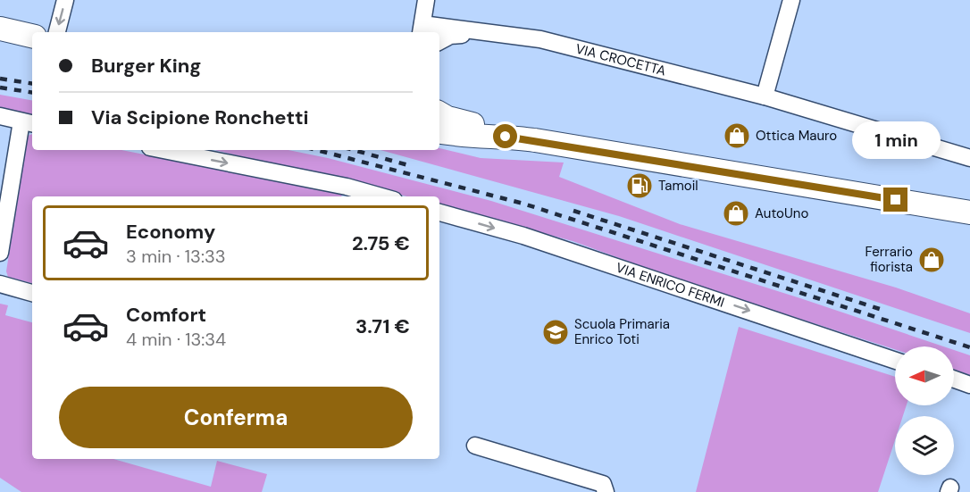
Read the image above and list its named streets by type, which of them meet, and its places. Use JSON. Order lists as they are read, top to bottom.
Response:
{
  "streets": {
    "street": ["VIA CROCETTA", "VIA ENRICO FERMI"]
  },
  "one_way": ["VIA ENRICO FERMI"],
  "places": {
    "shop": ["Ottica Mauro", "AutoUno", "Ferrario fiorista"],
    "fuel station": ["Tamoil"],
    "school or university": ["Scuola Primaria Enrico Toti"]
  },
  "north": "left",
  "page": {
    "banner": ["Burger King", "Via Scipione Ronchetti"],
    "bubble": "1 min",
    "list": [
      {
        "name": "Economy",
        "note": "3 min · 13:33",
        "value": "2.75 €"
      },
      {
        "name": "Comfort",
        "note": "4 min · 13:34",
        "value": "3.71 €"
      }
    ],
    "buttons": "Conferma"
  }
}
